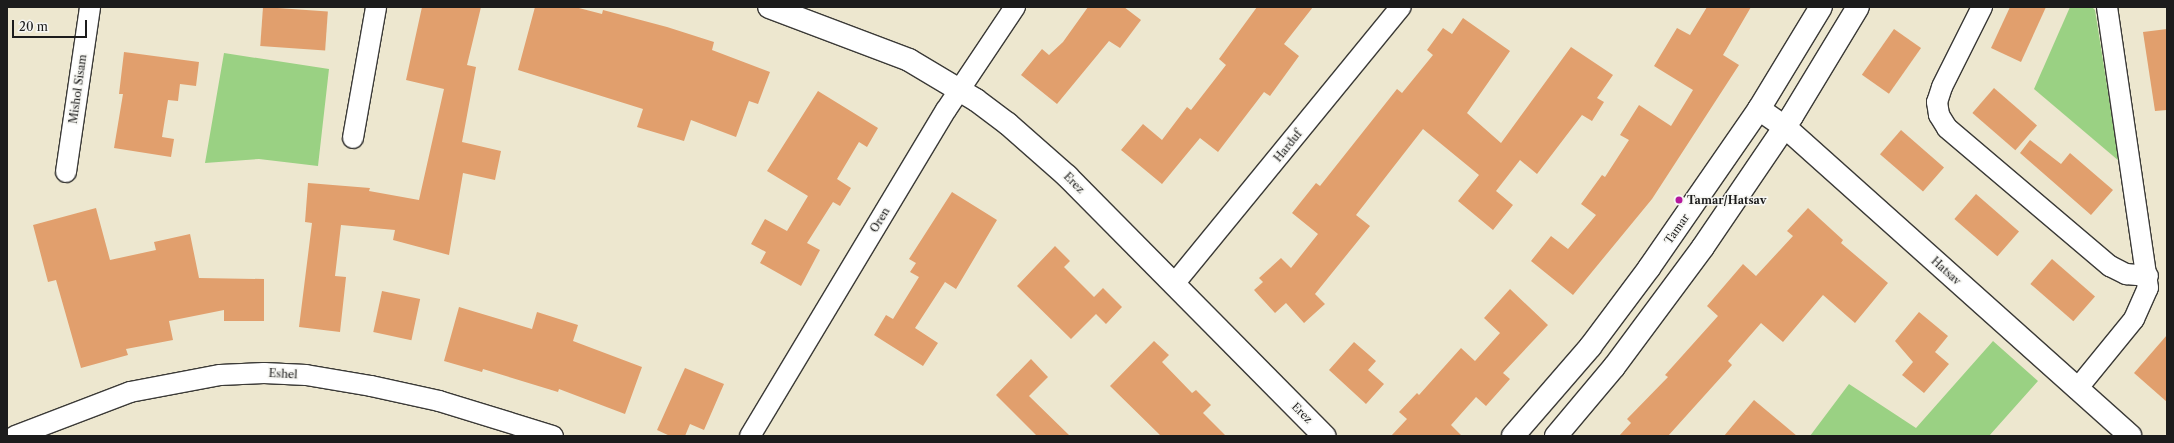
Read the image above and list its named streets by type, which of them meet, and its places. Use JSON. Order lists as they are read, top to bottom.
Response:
{
  "streets": {
    "street": [
      "Mishol Sisam",
      "Harduf",
      "Erez",
      "Oren",
      "Tamar",
      "Hatsav",
      "Eshel"
    ]
  },
  "crossings": [
    ["Harduf", "Erez"],
    ["Erez", "Oren"],
    ["Tamar", "Hatsav"]
  ],
  "places": ["Tamar/Hatsav"],
  "scale_bar": "20 m"
}
